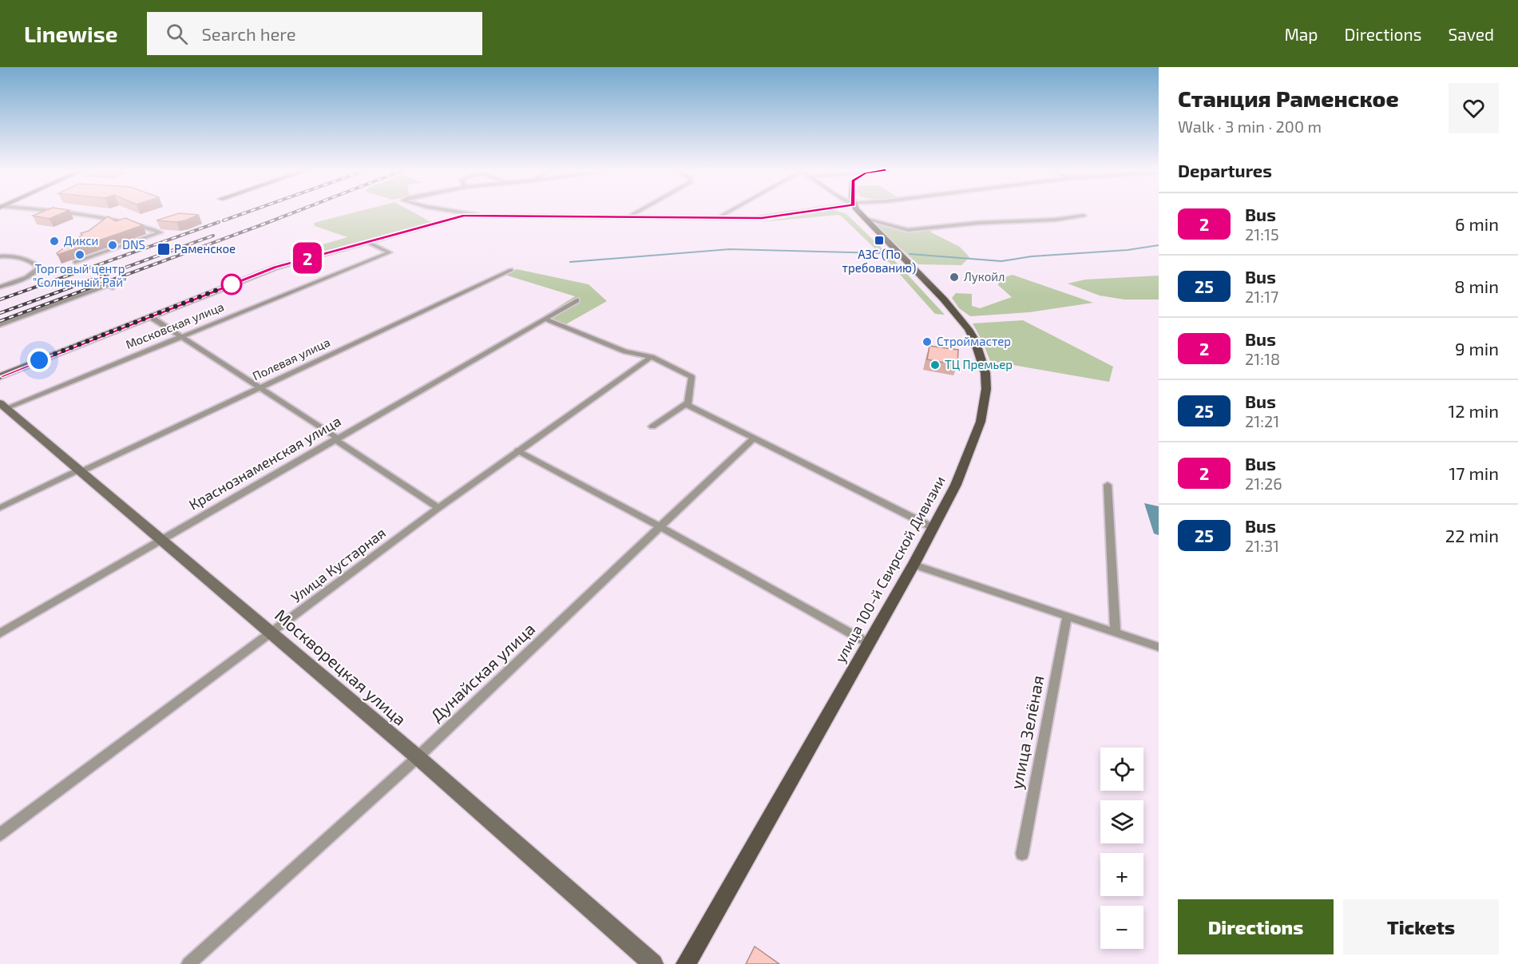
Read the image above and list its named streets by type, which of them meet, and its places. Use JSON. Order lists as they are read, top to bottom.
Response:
{
  "streets": {
    "main road": ["улица 100-й Свирской Дивизии"],
    "street": [
      "Московская улица",
      "Полевая улица",
      "Краснознаменская улица",
      "Улица Кустарная",
      "Москворецкая улица",
      "Дунайская улица",
      "улица Зелёная"
    ]
  },
  "crossings": [
    ["Московская улица", "Москворецкая улица"],
    ["Полевая улица", "Москворецкая улица"],
    ["Краснознаменская улица", "Москворецкая улица"],
    ["Улица Кустарная", "Москворецкая улица"],
    ["Москворецкая улица", "Дунайская улица"]
  ],
  "places": {
    "transit": ["АЗС (По требованию)", "Раменское"],
    "other": [
      "Дикси",
      "DNS",
      "Торговый центр \"Солнечный Рай\"",
      "Лукойл",
      "Строймастер",
      "ТЦ Премьер"
    ]
  },
  "lines": ["bus line 2"],
  "page": {
    "header": "Linewise",
    "search": "Search here",
    "nav": ["Map", "Directions", "Saved"],
    "on_map": "2",
    "heading": [
      ["Станция Раменское", "Walk · 3 min · 200 m"],
      "Departures"
    ],
    "list": [
      {
        "mark": "2",
        "name": "Bus",
        "note": "21:15",
        "value": "6 min"
      },
      {
        "mark": "25",
        "name": "Bus",
        "note": "21:17",
        "value": "8 min"
      },
      {
        "mark": "2",
        "name": "Bus",
        "note": "21:18",
        "value": "9 min"
      },
      {
        "mark": "25",
        "name": "Bus",
        "note": "21:21",
        "value": "12 min"
      },
      {
        "mark": "2",
        "name": "Bus",
        "note": "21:26",
        "value": "17 min"
      },
      {
        "mark": "25",
        "name": "Bus",
        "note": "21:31",
        "value": "22 min"
      }
    ],
    "map_buttons": ["+", "−"],
    "buttons": ["Directions", "Tickets"]
  }
}
